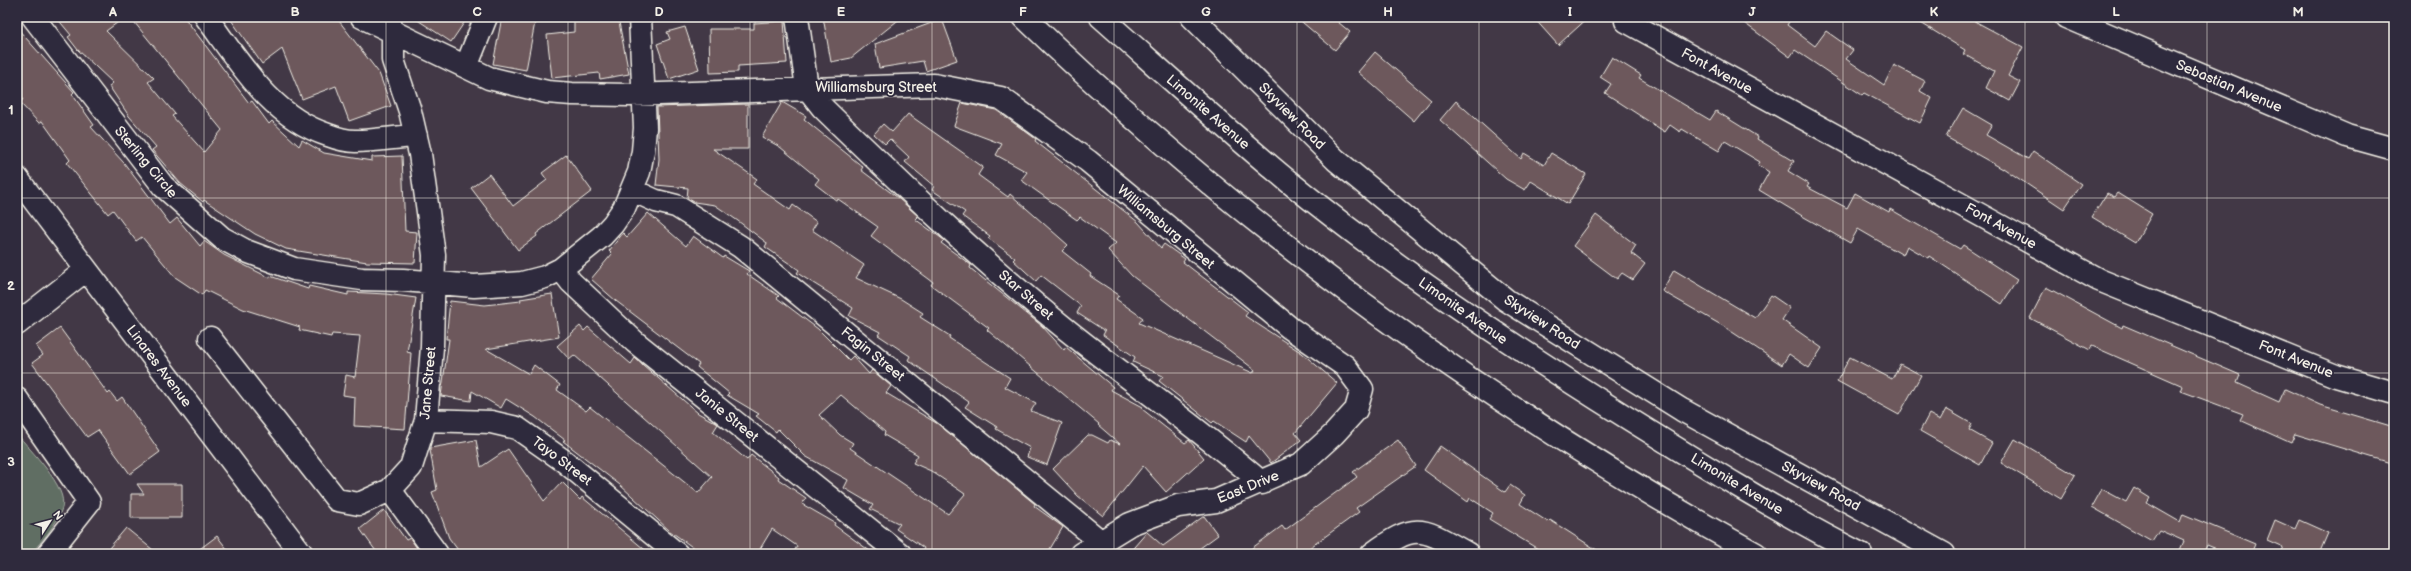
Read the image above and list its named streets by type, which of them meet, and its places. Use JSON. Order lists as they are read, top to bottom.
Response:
{
  "streets": {
    "street": [
      "Font Avenue",
      "Sebastian Avenue",
      "Williamsburg Street",
      "Limonite Avenue",
      "Skyview Road",
      "Sterling Circle",
      "Star Street",
      "Fagin Street",
      "Linares Avenue",
      "Jane Street",
      "Janie Street",
      "Tayo Street",
      "East Drive"
    ]
  },
  "crossings": [
    ["Williamsburg Street", "Sterling Circle"],
    ["Williamsburg Street", "Star Street"],
    ["Williamsburg Street", "Jane Street"],
    ["Williamsburg Street", "East Drive"],
    ["Sterling Circle", "Fagin Street"],
    ["Sterling Circle", "Jane Street"],
    ["Sterling Circle", "Janie Street"],
    ["Star Street", "East Drive"],
    ["Fagin Street", "East Drive"],
    ["Jane Street", "Tayo Street"]
  ],
  "north": "top right",
  "grid": {
    "columns": [
      "A",
      "B",
      "C",
      "D",
      "E",
      "F",
      "G",
      "H",
      "I",
      "J",
      "K",
      "L",
      "M"
    ],
    "rows": ["1", "2", "3"]
  }
}
